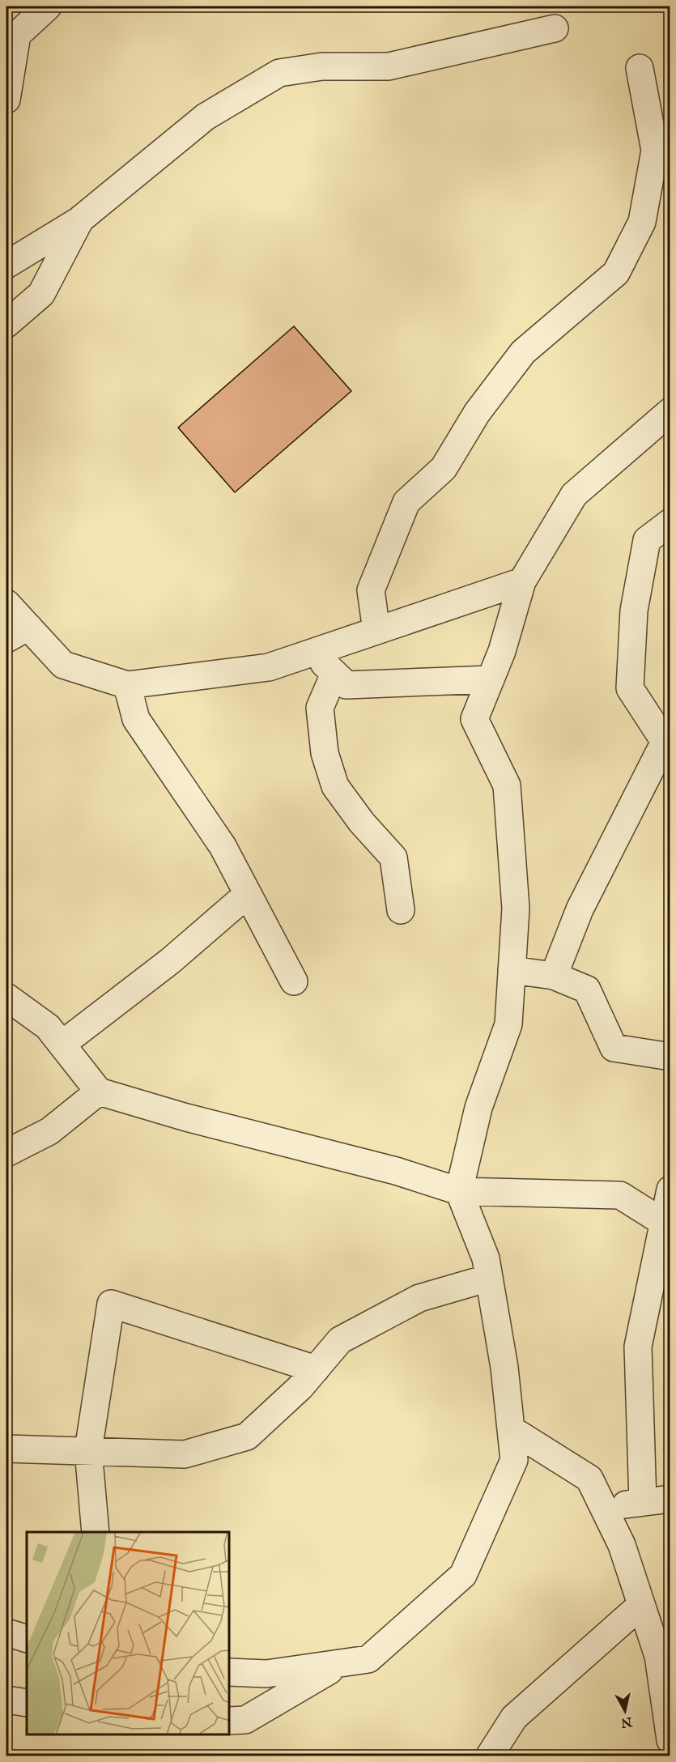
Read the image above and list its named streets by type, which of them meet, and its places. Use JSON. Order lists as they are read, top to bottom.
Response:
{
  "north": "bottom"
}
